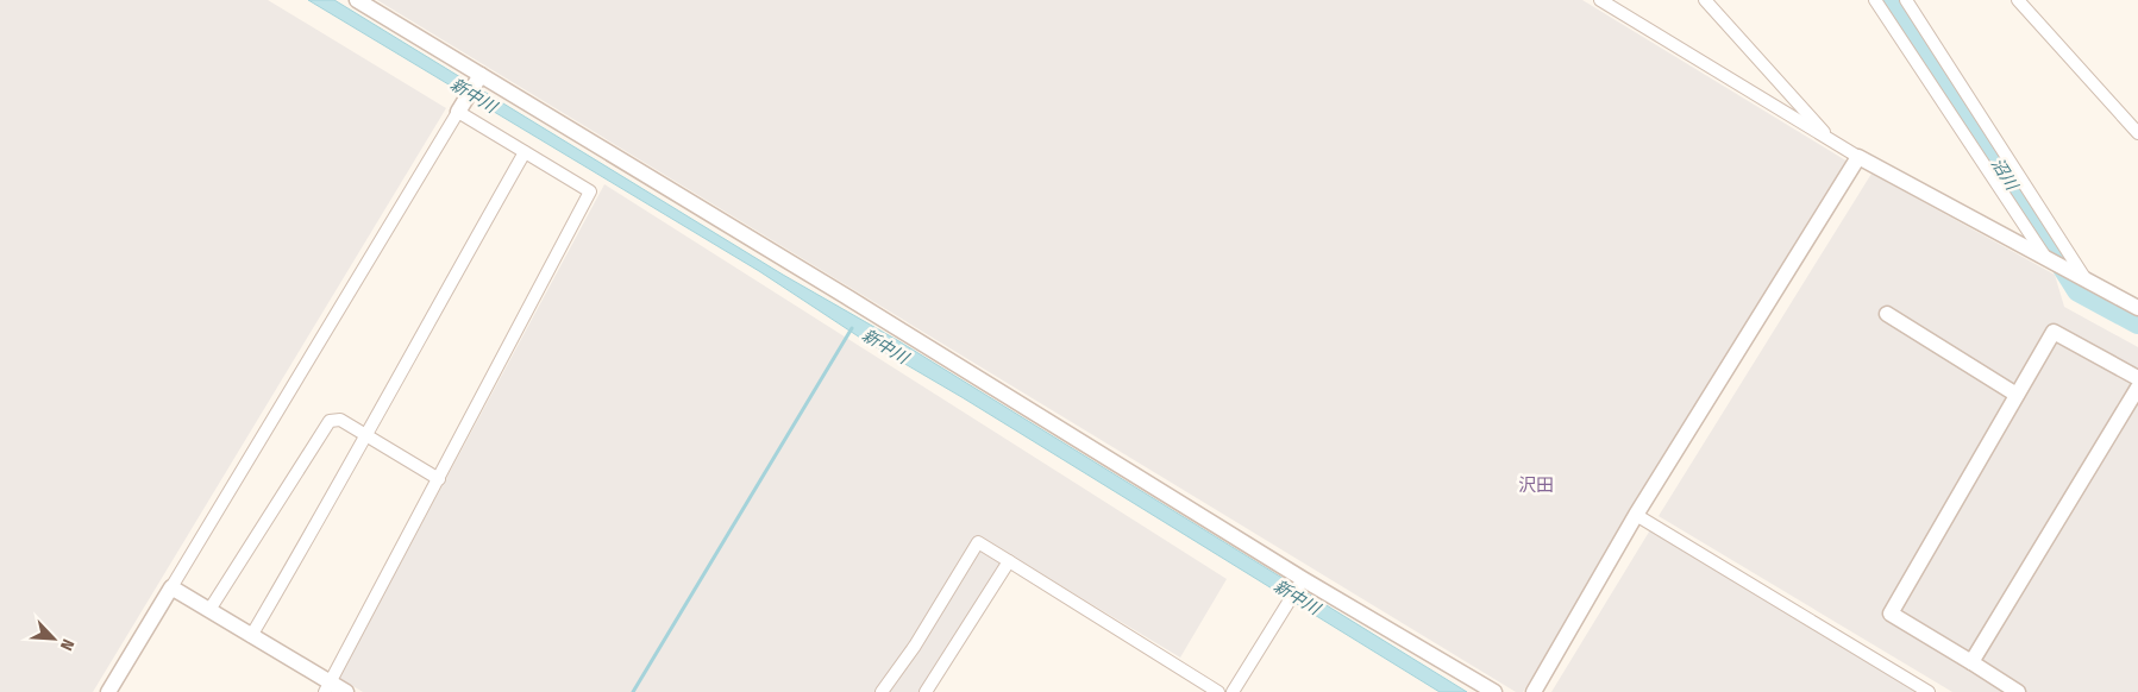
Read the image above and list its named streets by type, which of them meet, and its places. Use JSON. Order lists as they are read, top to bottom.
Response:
{
  "districts": ["沢田"],
  "water": ["新中川", "沼川"],
  "north": "bottom right"
}
